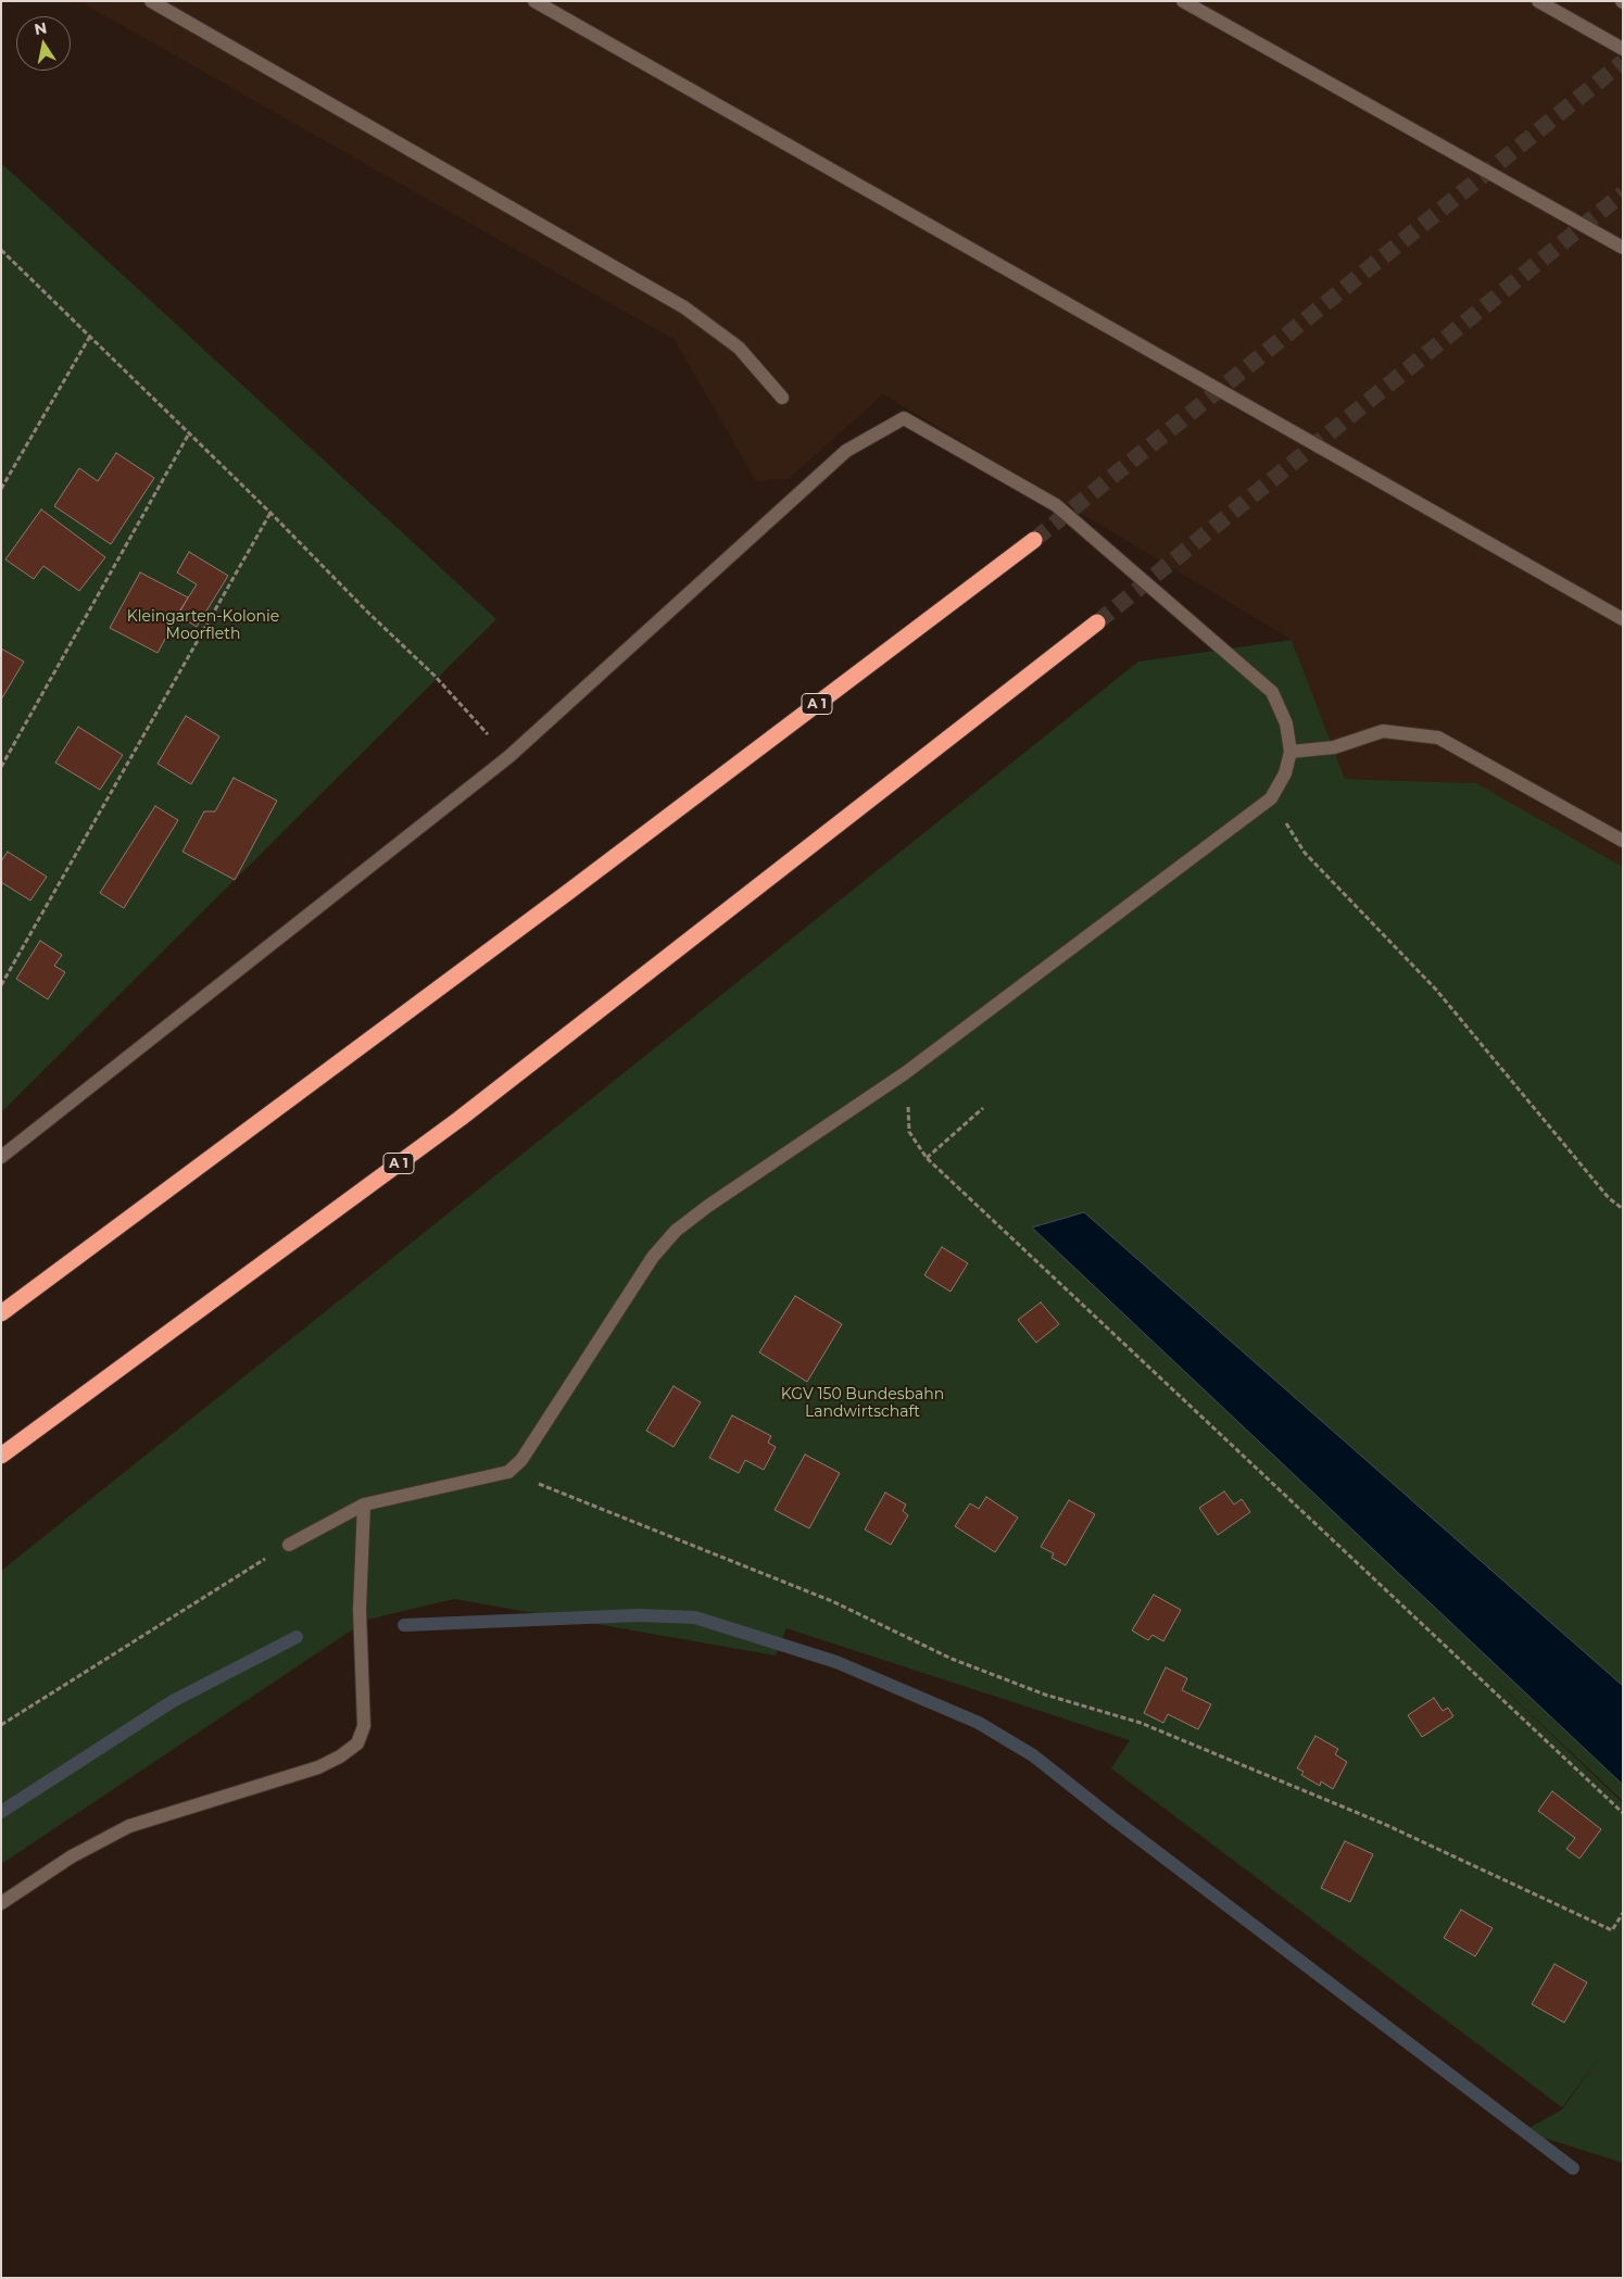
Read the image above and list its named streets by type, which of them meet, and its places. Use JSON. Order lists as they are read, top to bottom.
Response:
{
  "streets": {
    "highway": ["A 1"]
  },
  "parks": ["Kleingarten-Kolonie Moorfleth", "KGV 150 Bundesbahn Landwirtschaft"],
  "north": "top"
}
